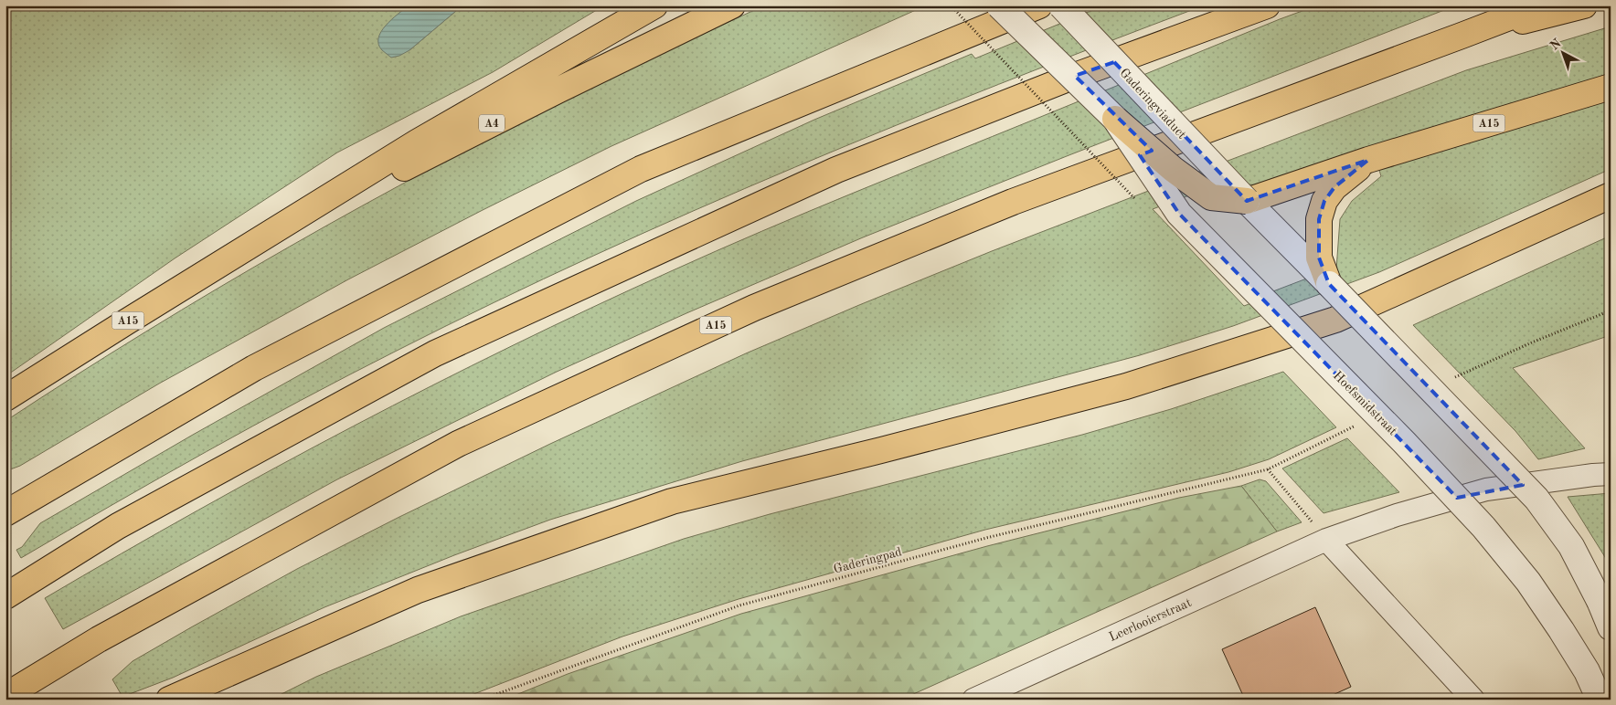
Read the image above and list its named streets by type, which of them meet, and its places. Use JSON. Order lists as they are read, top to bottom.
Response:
{
  "streets": {
    "highway": ["A4", "A15"],
    "street": ["Gaderingviaduct", "Hoefsmidstraat", "Leerlooierstraat"],
    "path": ["Gaderingpad"]
  },
  "crossings": [
    ["Gaderingviaduct", "A15"],
    ["A4", "A15"],
    ["Gaderingpad", "Leerlooierstraat"]
  ],
  "north": "top left"
}
